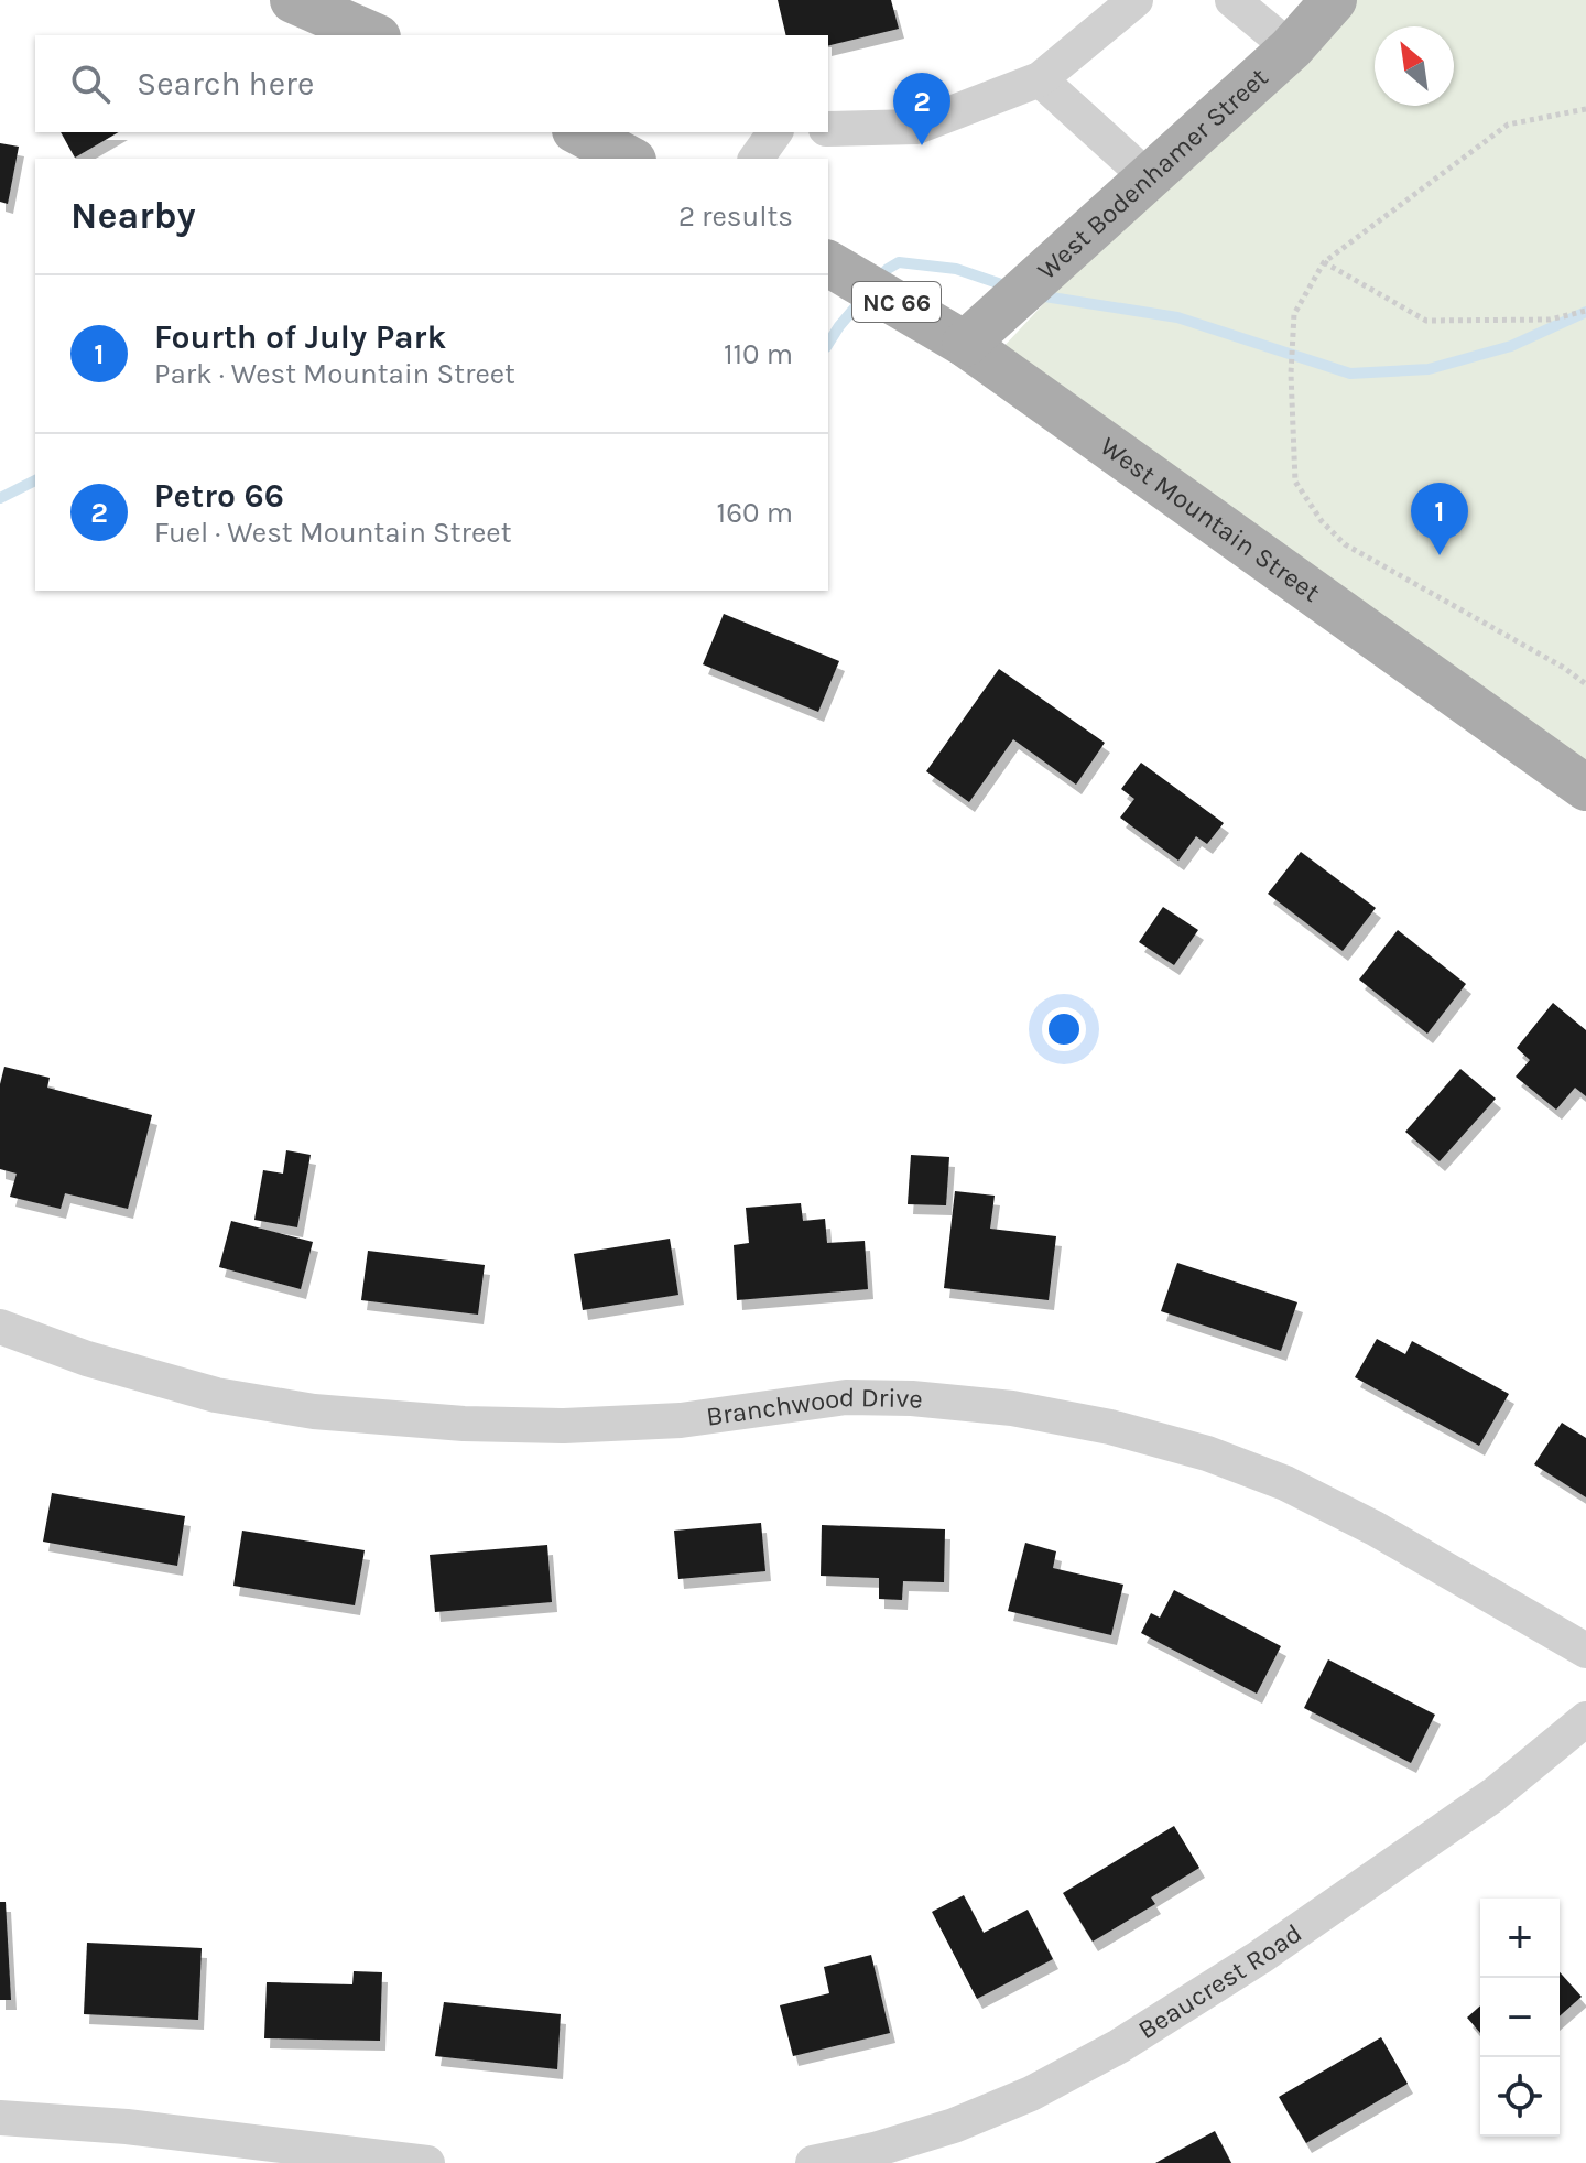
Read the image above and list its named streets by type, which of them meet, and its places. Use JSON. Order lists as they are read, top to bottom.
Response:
{
  "streets": {
    "main road": ["West Bodenhamer Street", "NC 66", "West Mountain Street"],
    "street": ["Branchwood Drive", "Beaucrest Road"]
  },
  "crossings": [
    ["West Bodenhamer Street", "West Mountain Street"]
  ],
  "north": "top left",
  "page": {
    "search": "Search here",
    "pins": ["2", "1"],
    "heading": ["Nearby", "2 results"],
    "list": [
      {
        "mark": "1",
        "name": "Fourth of July Park",
        "note": "Park · West Mountain Street",
        "value": "110 m"
      },
      {
        "mark": "2",
        "name": "Petro 66",
        "note": "Fuel · West Mountain Street",
        "value": "160 m"
      }
    ],
    "map_buttons": ["+", "−"]
  }
}
